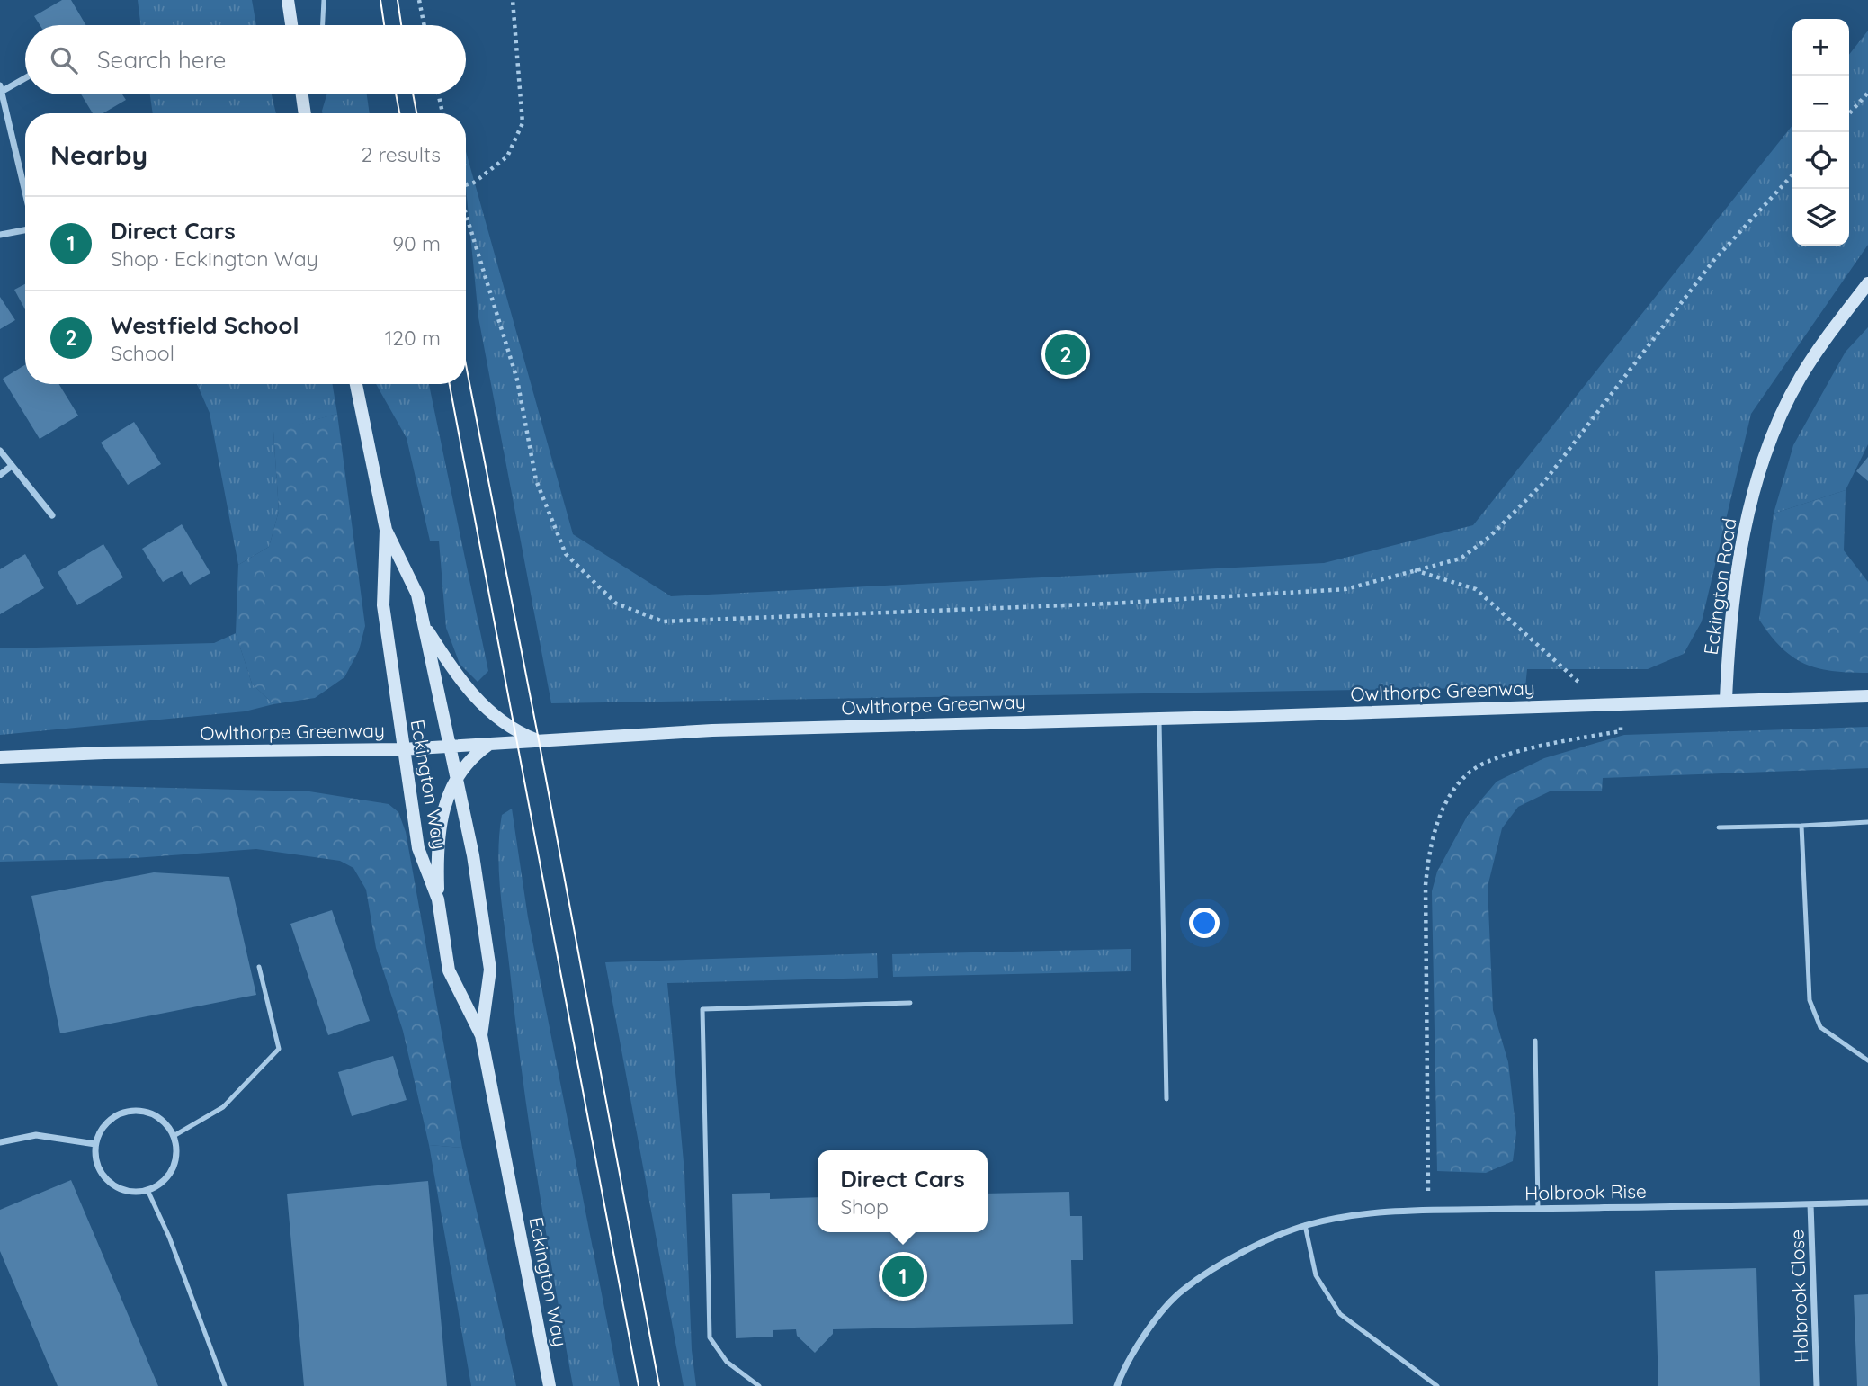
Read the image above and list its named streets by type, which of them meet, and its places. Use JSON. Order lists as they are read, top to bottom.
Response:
{
  "streets": {
    "street": [
      "Eckington Road",
      "Owlthorpe Greenway",
      "Eckington Way",
      "Holbrook Rise",
      "Holbrook Close"
    ]
  },
  "crossings": [
    ["Eckington Road", "Owlthorpe Greenway"],
    ["Owlthorpe Greenway", "Eckington Way"],
    ["Holbrook Rise", "Holbrook Close"]
  ],
  "page": {
    "map_buttons": ["+", "−"],
    "search": "Search here",
    "heading": ["Nearby", "2 results"],
    "list": [
      {
        "mark": "1",
        "name": "Direct Cars",
        "note": "Shop · Eckington Way",
        "value": "90 m"
      },
      {
        "mark": "2",
        "name": "Westfield School",
        "note": "School",
        "value": "120 m"
      }
    ],
    "pins": ["2", "1"],
    "popup": ["Direct Cars", "Shop"]
  }
}
